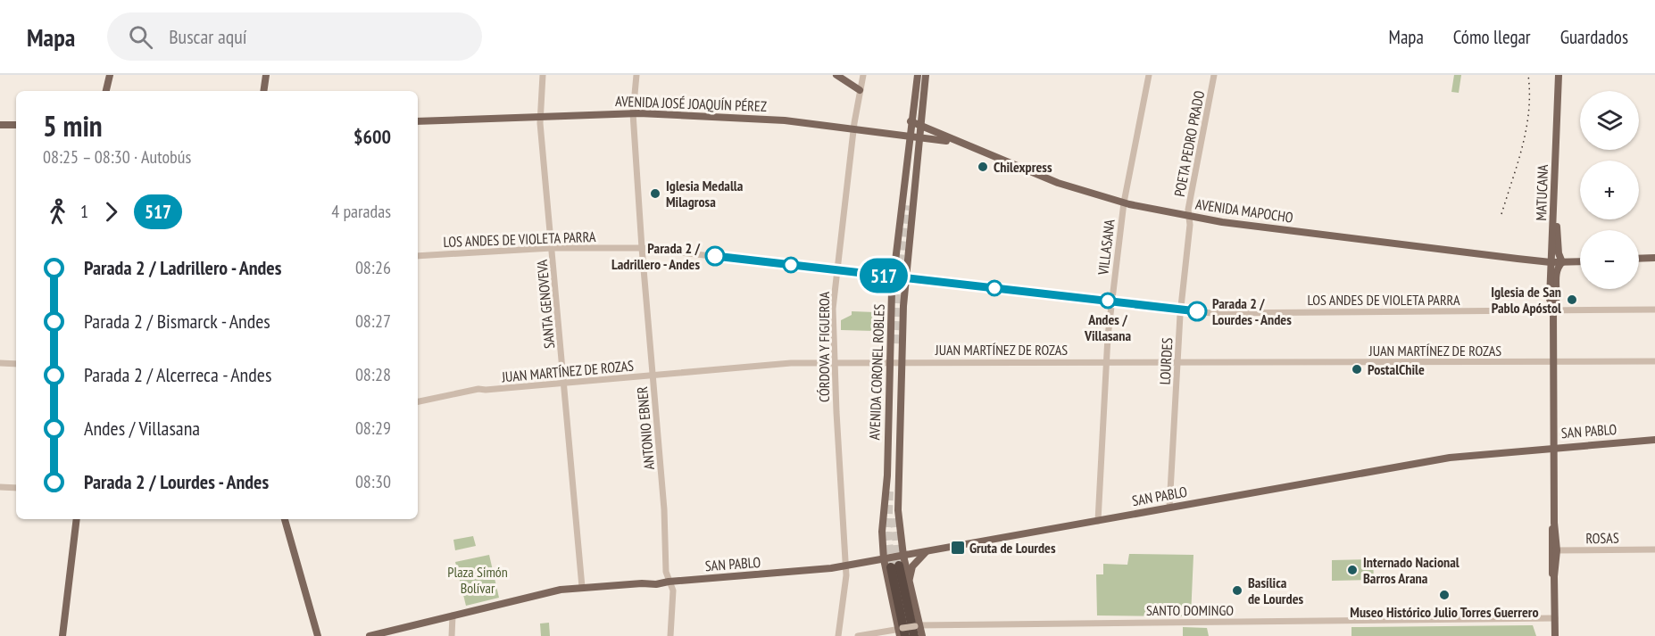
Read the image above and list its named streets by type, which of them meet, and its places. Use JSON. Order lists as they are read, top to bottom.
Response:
{
  "streets": {
    "main road": [
      "AVENIDA JOSÉ JOAQUÍN PÉREZ",
      "MATUCANA",
      "AVENIDA MAPOCHO",
      "AVENIDA CORONEL ROBLES",
      "SAN PABLO"
    ],
    "street": [
      "POETA PEDRO PRADO",
      "LOS ANDES DE VIOLETA PARRA",
      "VILLASANA",
      "SANTA GENOVEVA",
      "CÓRDOVA Y FIGUEROA",
      "JUAN MARTÍNEZ DE ROZAS",
      "LOURDES",
      "ANTONIO EBNER",
      "ROSAS",
      "SANTO DOMINGO"
    ]
  },
  "crossings": [
    ["AVENIDA JOSÉ JOAQUÍN PÉREZ", "AVENIDA MAPOCHO"],
    ["AVENIDA JOSÉ JOAQUÍN PÉREZ", "SANTA GENOVEVA"],
    ["AVENIDA JOSÉ JOAQUÍN PÉREZ", "CÓRDOVA Y FIGUEROA"],
    ["AVENIDA JOSÉ JOAQUÍN PÉREZ", "AVENIDA CORONEL ROBLES"],
    ["AVENIDA JOSÉ JOAQUÍN PÉREZ", "ANTONIO EBNER"],
    ["POETA PEDRO PRADO", "AVENIDA MAPOCHO"],
    ["POETA PEDRO PRADO", "LOURDES"],
    ["MATUCANA", "AVENIDA MAPOCHO"],
    ["MATUCANA", "LOS ANDES DE VIOLETA PARRA"],
    ["MATUCANA", "JUAN MARTÍNEZ DE ROZAS"],
    ["MATUCANA", "SAN PABLO"],
    ["MATUCANA", "ROSAS"],
    ["MATUCANA", "SANTO DOMINGO"],
    ["AVENIDA MAPOCHO", "VILLASANA"],
    ["AVENIDA MAPOCHO", "LOURDES"],
    ["AVENIDA MAPOCHO", "AVENIDA CORONEL ROBLES"],
    ["LOS ANDES DE VIOLETA PARRA", "VILLASANA"],
    ["LOS ANDES DE VIOLETA PARRA", "SANTA GENOVEVA"],
    ["LOS ANDES DE VIOLETA PARRA", "CÓRDOVA Y FIGUEROA"],
    ["LOS ANDES DE VIOLETA PARRA", "LOURDES"],
    ["LOS ANDES DE VIOLETA PARRA", "AVENIDA CORONEL ROBLES"],
    ["LOS ANDES DE VIOLETA PARRA", "ANTONIO EBNER"],
    ["VILLASANA", "JUAN MARTÍNEZ DE ROZAS"],
    ["VILLASANA", "SAN PABLO"],
    ["SANTA GENOVEVA", "JUAN MARTÍNEZ DE ROZAS"],
    ["SANTA GENOVEVA", "SAN PABLO"],
    ["CÓRDOVA Y FIGUEROA", "JUAN MARTÍNEZ DE ROZAS"],
    ["CÓRDOVA Y FIGUEROA", "SAN PABLO"],
    ["JUAN MARTÍNEZ DE ROZAS", "LOURDES"],
    ["JUAN MARTÍNEZ DE ROZAS", "AVENIDA CORONEL ROBLES"],
    ["JUAN MARTÍNEZ DE ROZAS", "ANTONIO EBNER"],
    ["LOURDES", "SAN PABLO"],
    ["AVENIDA CORONEL ROBLES", "SAN PABLO"],
    ["AVENIDA CORONEL ROBLES", "SANTO DOMINGO"],
    ["ANTONIO EBNER", "SAN PABLO"]
  ],
  "parks": ["Plaza Simón Bolívar"],
  "places": {
    "other": [
      "Chilexpress",
      "Iglesia Medalla Milagrosa",
      "Parada 2 / Ladrillero - Andes",
      "Iglesia de San Pablo Apóstol",
      "Andes / Villasana",
      "Parada 2 / Lourdes - Andes",
      "PostalChile",
      "Internado Nacional Barros Arana",
      "Basílica de Lourdes",
      "Museo Histórico Julio Torres Guerrero"
    ],
    "transit": ["Gruta de Lourdes"]
  },
  "lines": ["bus line 517"],
  "page": {
    "header": "Mapa",
    "search": "Buscar aquí",
    "nav": ["Mapa", "Cómo llegar", "Guardados"],
    "on_map": "517",
    "map_buttons": ["+", "−"],
    "heading": ["5 min", "08:25 – 08:30 · Autobús", "$600"],
    "legs": ["1", "517", "4 paradas"],
    "list": [
      {
        "name": "Parada 2 / Ladrillero - Andes",
        "value": "08:26"
      },
      {
        "name": "Parada 2 / Bismarck - Andes",
        "value": "08:27"
      },
      {
        "name": "Parada 2 / Alcerreca - Andes",
        "value": "08:28"
      },
      {
        "name": "Andes / Villasana",
        "value": "08:29"
      },
      {
        "name": "Parada 2 / Lourdes - Andes",
        "value": "08:30"
      }
    ]
  }
}
